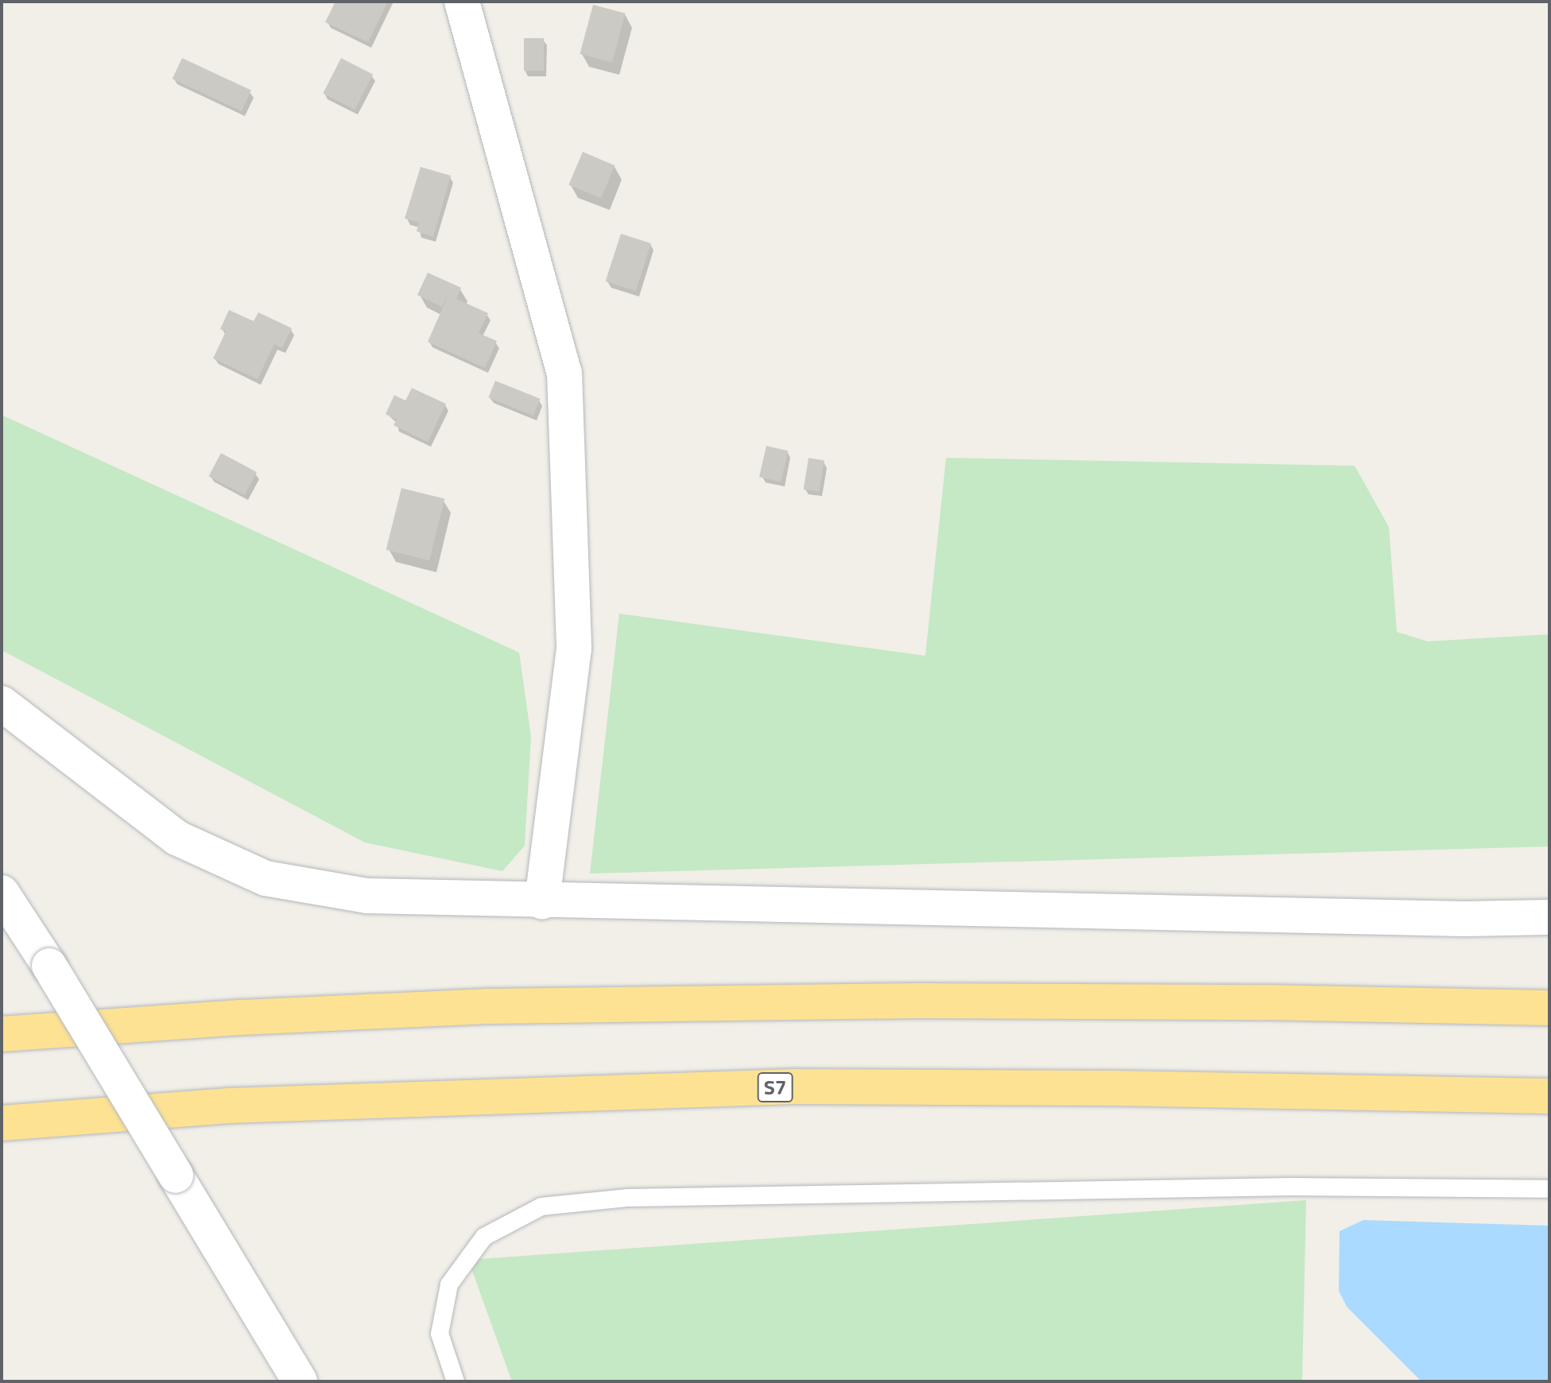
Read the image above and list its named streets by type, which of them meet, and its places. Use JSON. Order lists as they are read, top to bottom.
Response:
{
  "streets": {
    "highway": ["S7"]
  }
}
